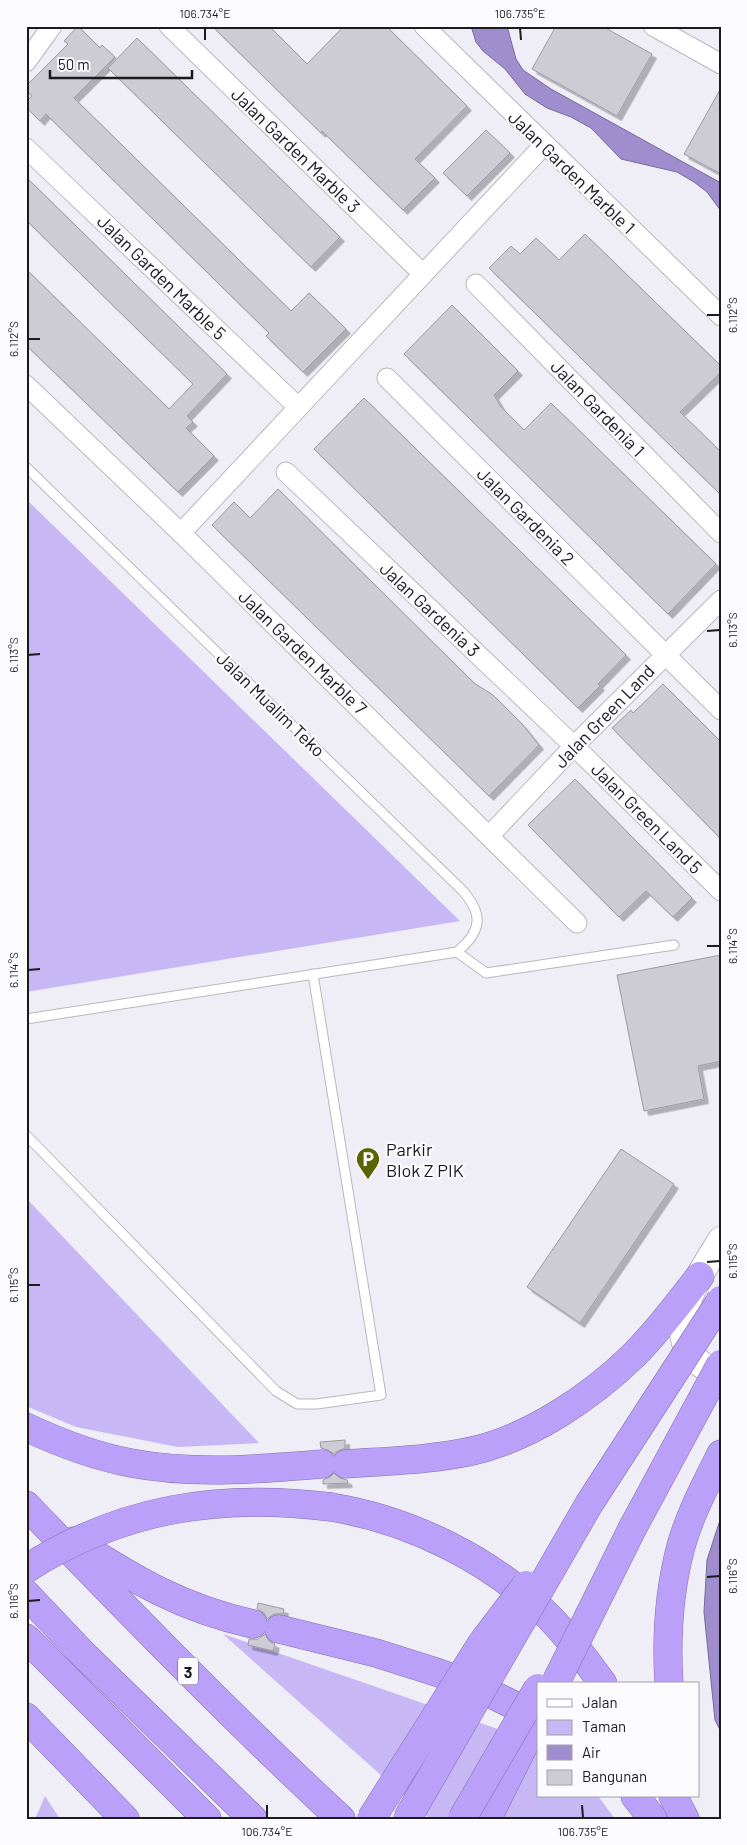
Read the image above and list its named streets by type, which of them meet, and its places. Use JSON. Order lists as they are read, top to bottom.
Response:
{
  "streets": {
    "highway": ["3"],
    "street": [
      "Jalan Garden Marble 3",
      "Jalan Garden Marble 1",
      "Jalan Garden Marble 5",
      "Jalan Gardenia 1",
      "Jalan Gardenia 2",
      "Jalan Gardenia 3",
      "Jalan Garden Marble 7",
      "Jalan Green Land",
      "Jalan Green Land 5"
    ],
    "lane": ["Jalan Mualim Teko"]
  },
  "crossings": [
    ["Jalan Gardenia 2", "Jalan Green Land"],
    ["Jalan Gardenia 3", "Jalan Green Land"],
    ["Jalan Gardenia 3", "Jalan Green Land 5"],
    ["Jalan Garden Marble 7", "Jalan Green Land"],
    ["Jalan Green Land", "Jalan Green Land 5"]
  ],
  "places": {
    "parking": ["Parkir Blok Z PIK"]
  },
  "legend": [
    "Jalan",
    "Taman",
    "Air",
    "Bangunan"
  ],
  "scale_bar": "50 m",
  "coordinates": [
    "106.734°E",
    "106.735°E",
    "6.112°S",
    "6.113°S",
    "6.114°S",
    "6.115°S",
    "6.116°S"
  ]
}
